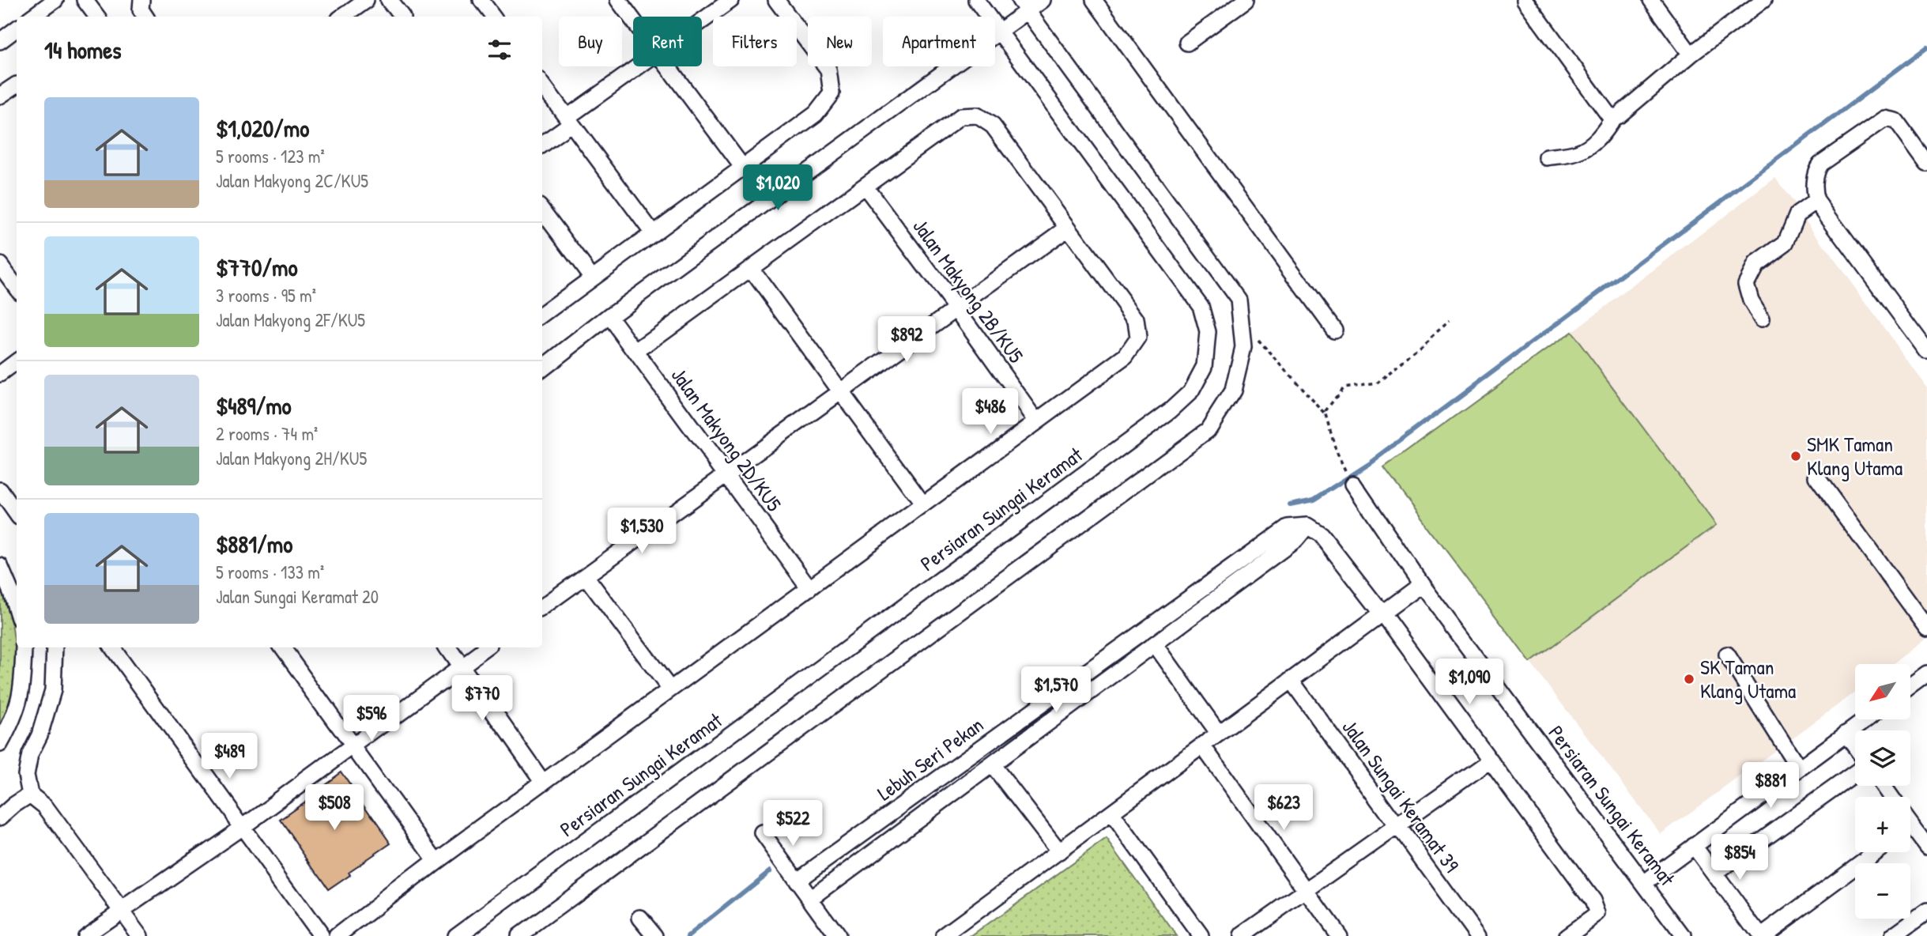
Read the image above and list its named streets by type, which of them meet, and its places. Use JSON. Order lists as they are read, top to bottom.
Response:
{
  "streets": {
    "street": [
      "Jalan Makyong 2B/KU5",
      "Jalan Makyong 2D/KU5",
      "Persiaran Sungai Keramat",
      "Lebuh Seri Pekan",
      "Jalan Sungai Keramat 39"
    ]
  },
  "places": ["SMK Taman Klang Utama", "SK Taman Klang Utama"],
  "north": "bottom left",
  "page": {
    "chip": [
      "Buy",
      "Rent",
      "Filters",
      "New",
      "Apartment"
    ],
    "heading": "14 homes",
    "list": [
      {
        "name": "$1,020/mo",
        "note": "5 rooms · 123 m² · Jalan Makyong 2C/KU5"
      },
      {
        "name": "$770/mo",
        "note": "3 rooms · 95 m² · Jalan Makyong 2F/KU5"
      },
      {
        "name": "$489/mo",
        "note": "2 rooms · 74 m² · Jalan Makyong 2H/KU5"
      },
      {
        "name": "$881/mo",
        "note": "5 rooms · 133 m² · Jalan Sungai Keramat 20"
      }
    ],
    "price": [
      "$1,020",
      "$892",
      "$486",
      "$1,530",
      "$1,090",
      "$1,570",
      "$770",
      "$596",
      "$489",
      "$881",
      "$508",
      "$623",
      "$522",
      "$854"
    ],
    "map_buttons": ["+", "−"]
  }
}
